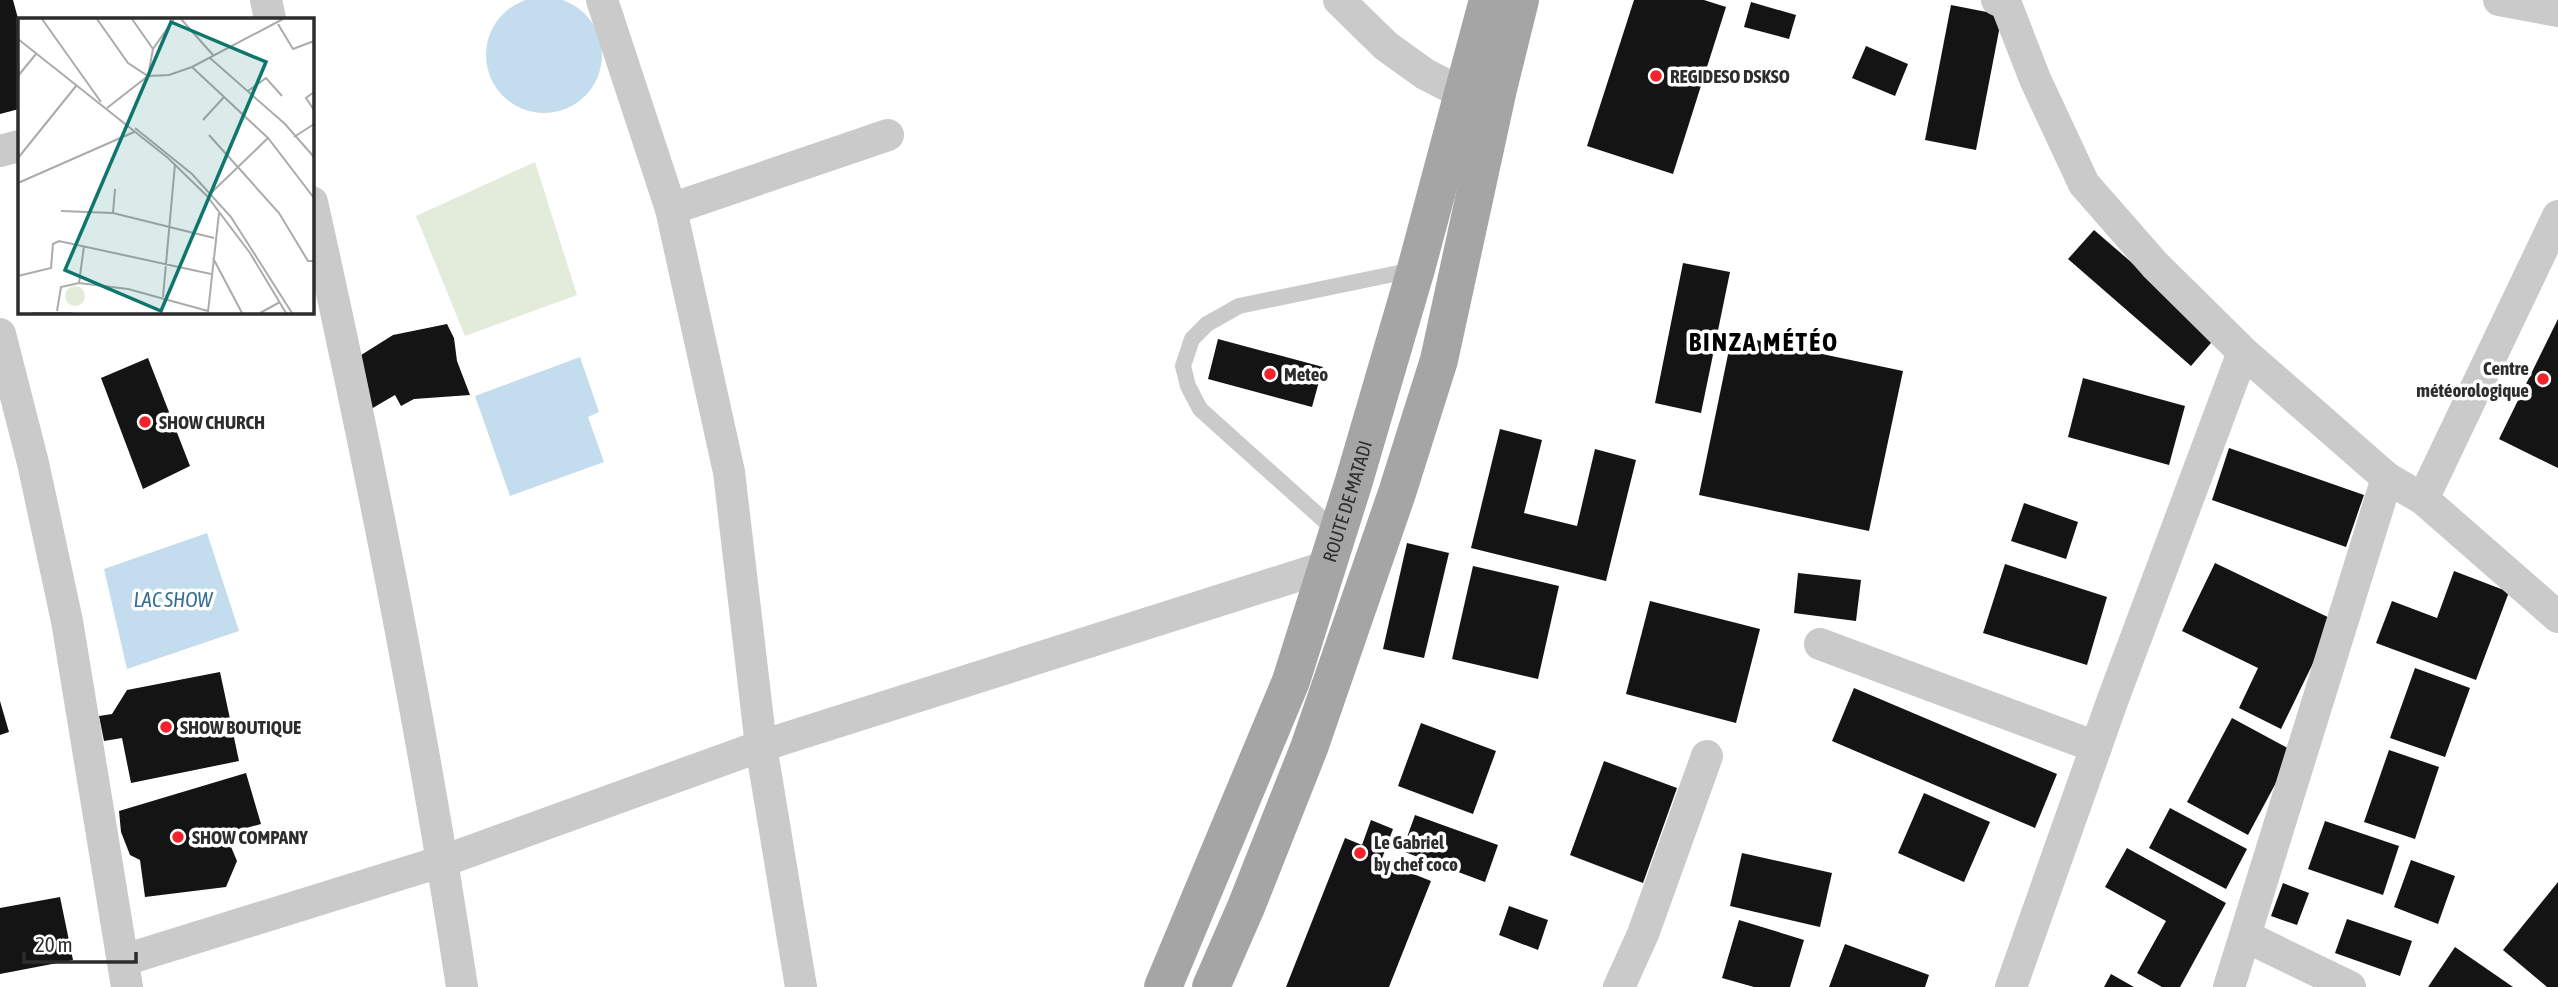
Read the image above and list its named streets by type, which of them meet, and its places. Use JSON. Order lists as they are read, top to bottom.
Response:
{
  "streets": {
    "main road": ["ROUTE DE MATADI"]
  },
  "districts": ["BINZA MÉTÉO"],
  "water": ["LAC SHOW"],
  "places": [
    "REGIDESO DSKSO",
    "Meteo",
    "Centre météorologique",
    "SHOW CHURCH",
    "SHOW BOUTIQUE",
    "SHOW COMPANY",
    "Le Gabriel by chef coco"
  ],
  "scale_bar": "20 m"
}
